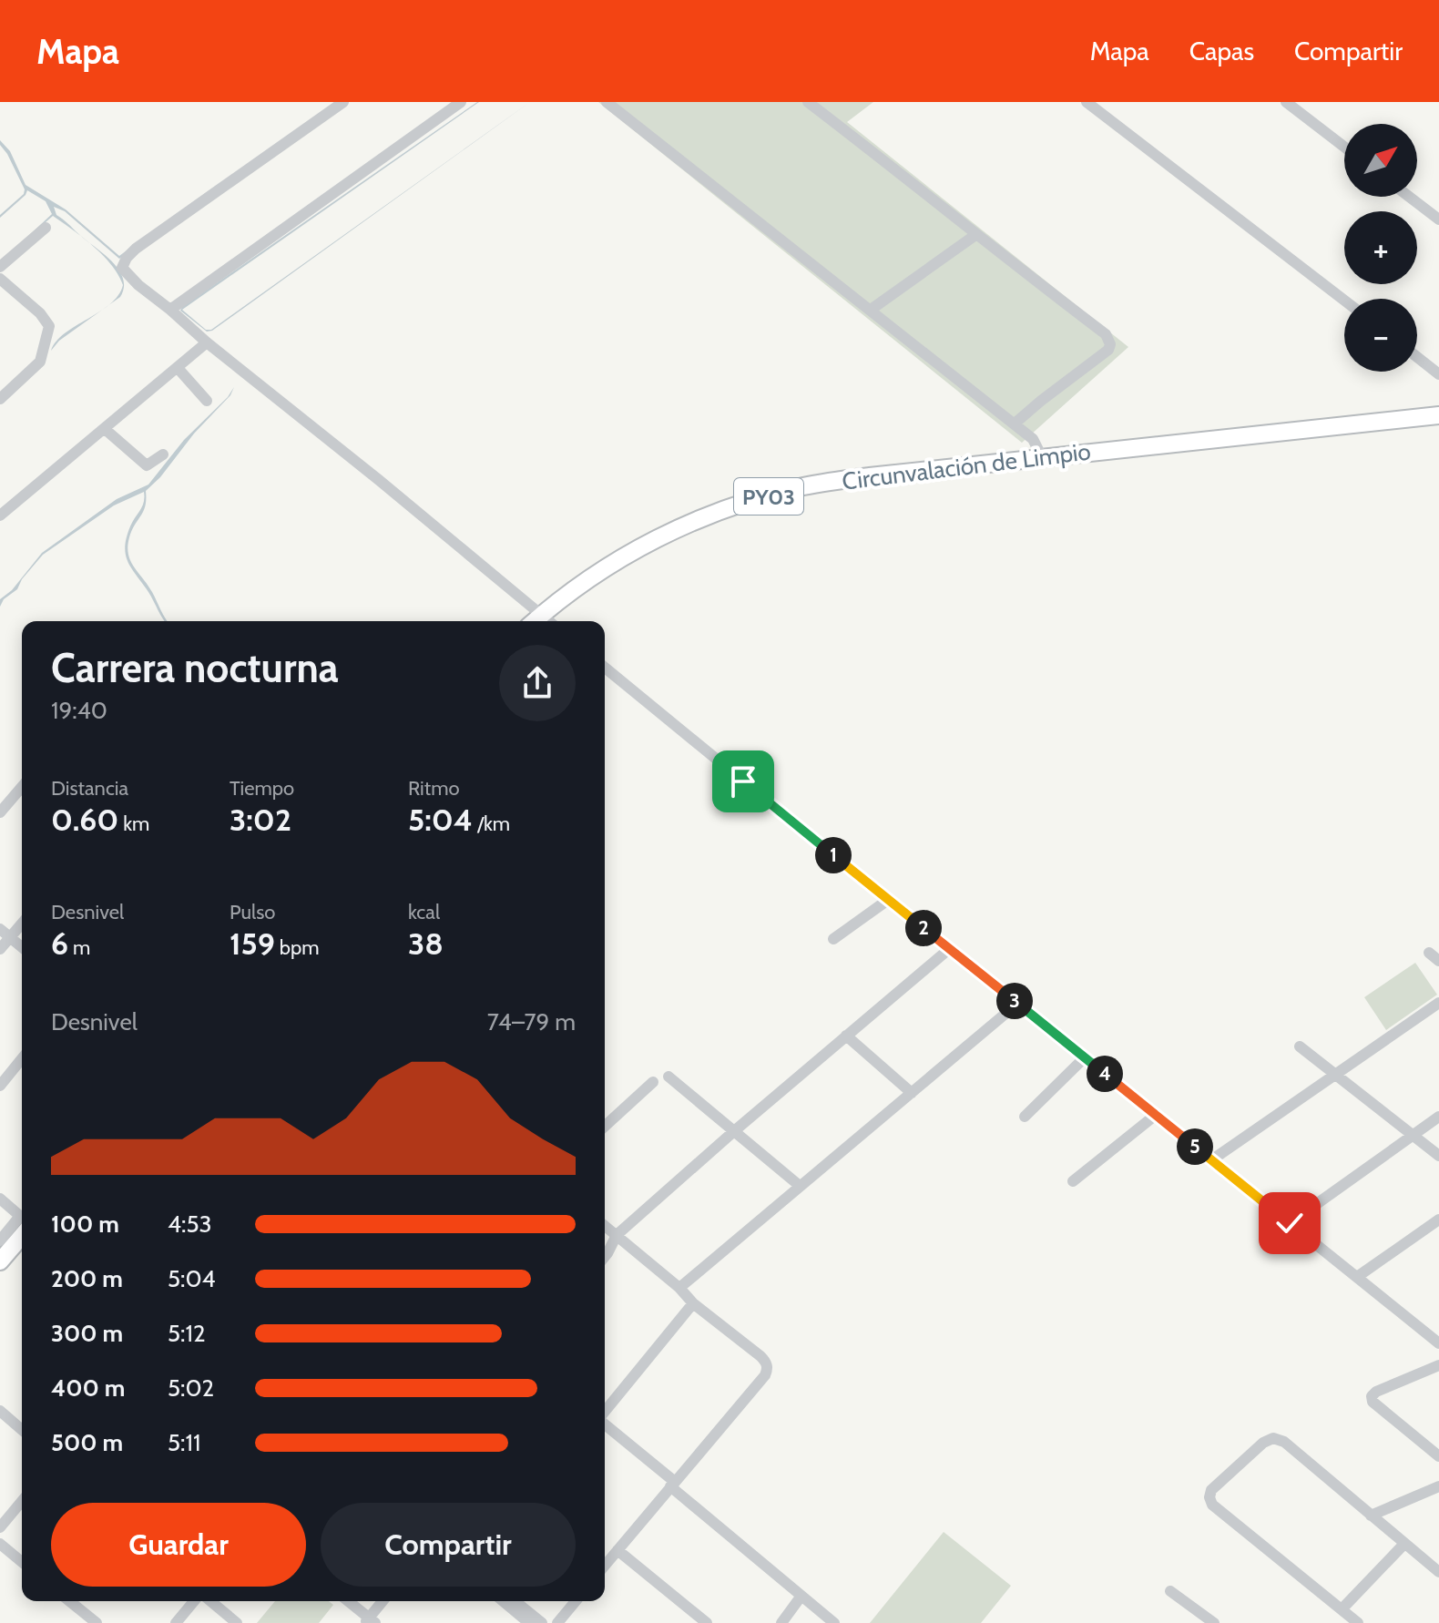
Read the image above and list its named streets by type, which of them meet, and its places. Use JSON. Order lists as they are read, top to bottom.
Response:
{
  "streets": {
    "highway": ["Circunvalación de Limpio", "PY03"]
  },
  "north": "top right",
  "page": {
    "header": "Mapa",
    "nav": ["Mapa", "Capas", "Compartir"],
    "map_buttons": ["+", "−"],
    "heading": ["Carrera nocturna", "19:40"],
    "stats": [
      ["Distancia", "0.60 km"],
      ["Tiempo", "3:02"],
      ["Ritmo", "5:04 /km"],
      ["Desnivel", "6 m"],
      ["Pulso", "159 bpm"],
      ["kcal", "38"]
    ],
    "pins": [
      "1",
      "2",
      "3",
      "4",
      "5"
    ],
    "chart": ["Desnivel", "74–79 m"],
    "list": [
      {
        "name": "100 m",
        "note": "4:53"
      },
      {
        "name": "200 m",
        "note": "5:04"
      },
      {
        "name": "300 m",
        "note": "5:12"
      },
      {
        "name": "400 m",
        "note": "5:02"
      },
      {
        "name": "500 m",
        "note": "5:11"
      }
    ],
    "buttons": ["Guardar", "Compartir"]
  }
}
